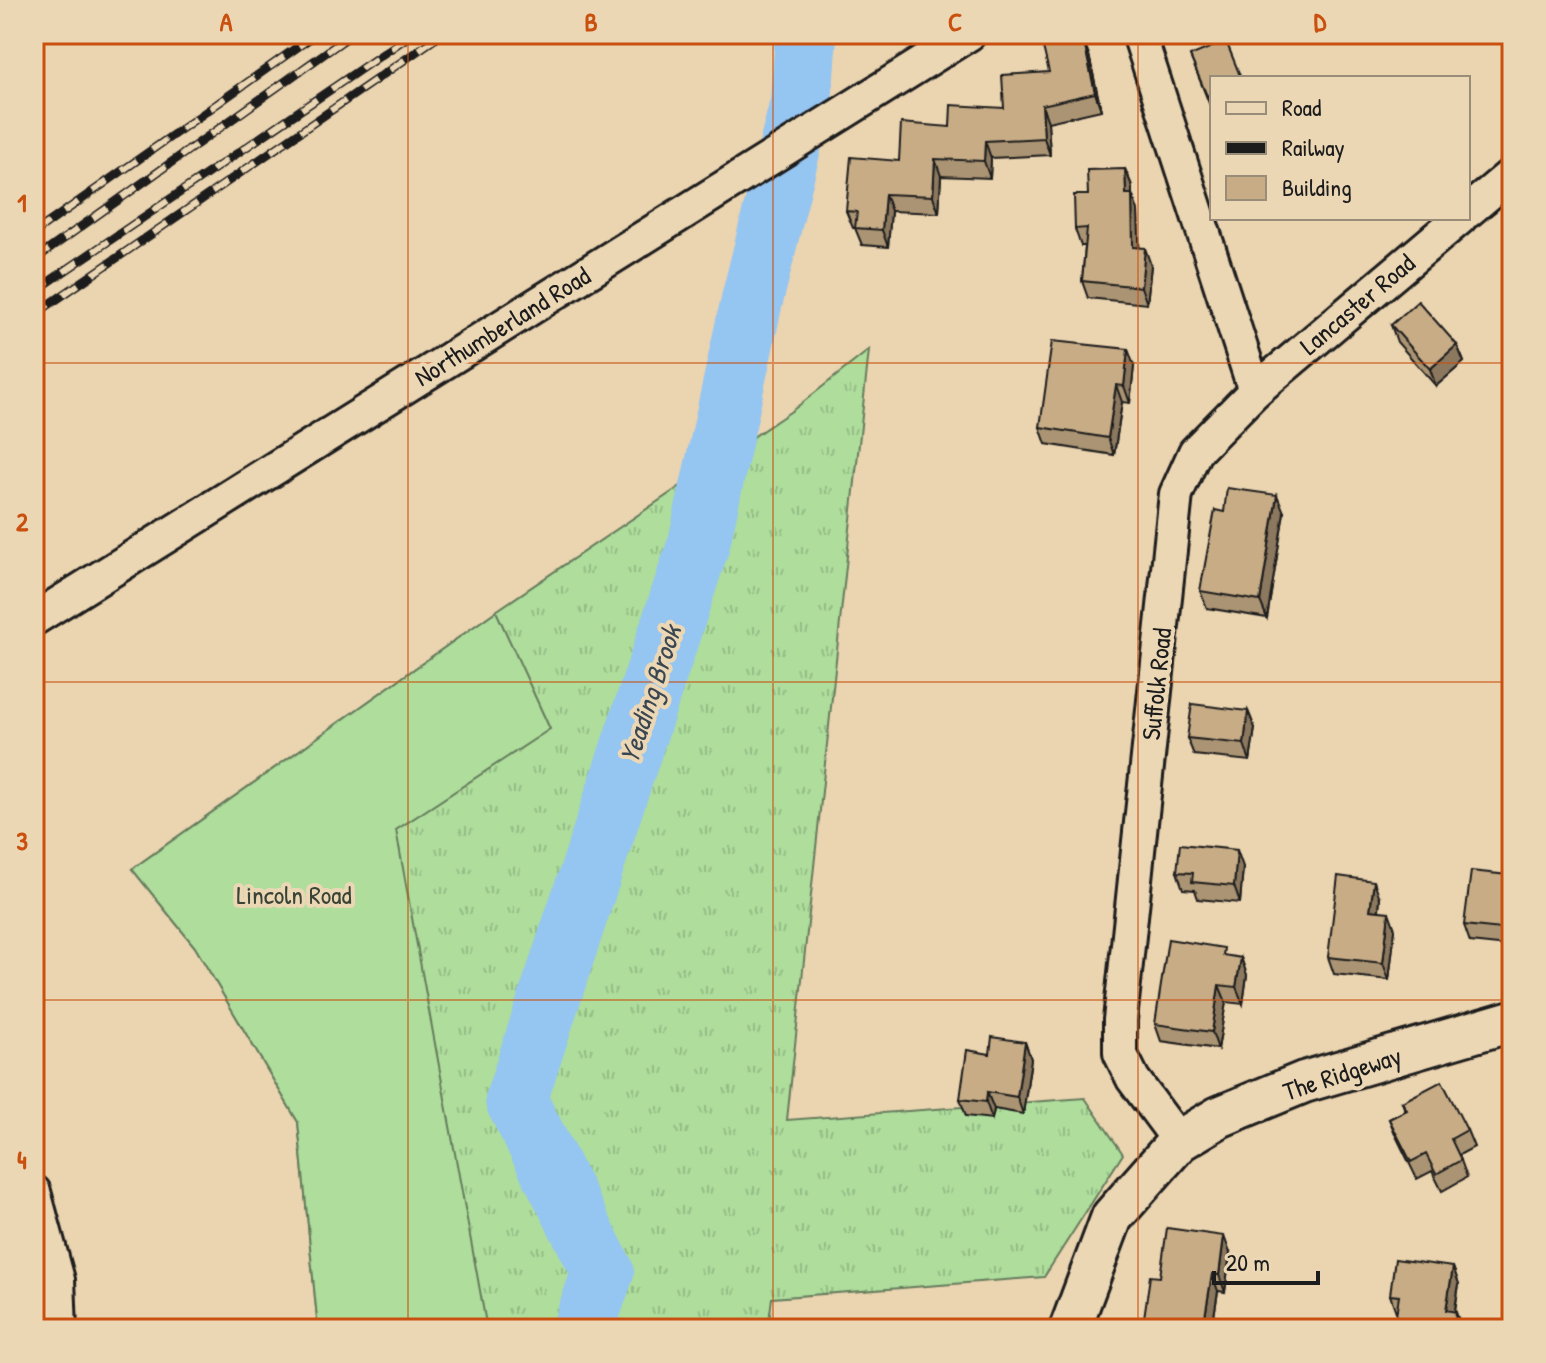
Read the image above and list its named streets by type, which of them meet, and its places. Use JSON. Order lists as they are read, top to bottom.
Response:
{
  "streets": {
    "street": [
      "Lancaster Road",
      "Northumberland Road",
      "Suffolk Road",
      "The Ridgeway"
    ]
  },
  "crossings": [
    ["Lancaster Road", "Suffolk Road"],
    ["Suffolk Road", "The Ridgeway"]
  ],
  "water": ["Yeading Brook"],
  "parks": ["Lincoln Road"],
  "legend": ["Road", "Railway", "Building"],
  "scale_bar": "20 m",
  "grid": {
    "columns": [
      "A",
      "B",
      "C",
      "D"
    ],
    "rows": [
      "1",
      "2",
      "3",
      "4"
    ]
  }
}
